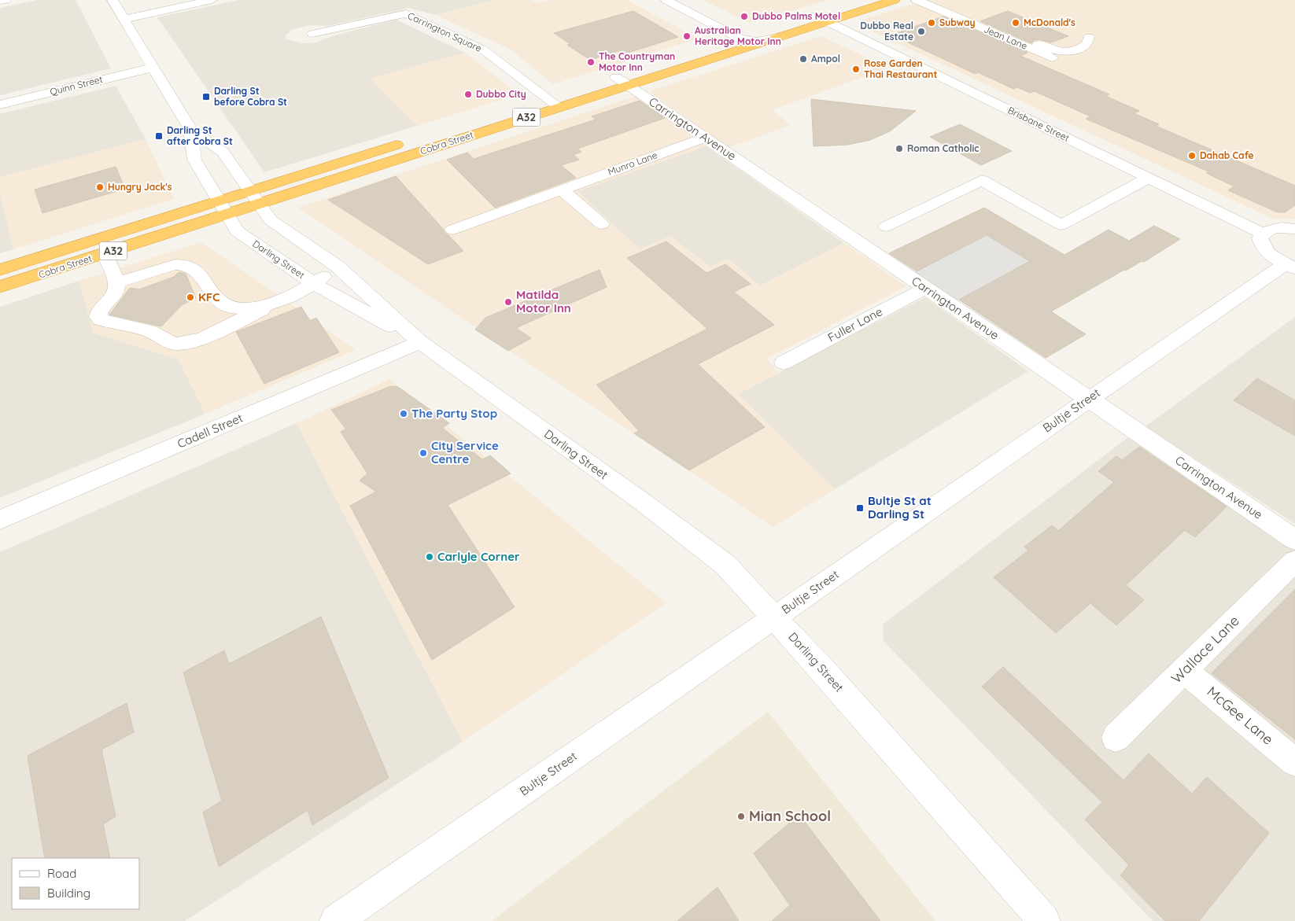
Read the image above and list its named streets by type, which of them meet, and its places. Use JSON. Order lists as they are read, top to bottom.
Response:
{
  "streets": {
    "highway": ["A32", "Cobra Street"],
    "street": [
      "Carrington Square",
      "Jean Lane",
      "Quinn Street",
      "Brisbane Street",
      "Carrington Avenue",
      "Munro Lane",
      "Darling Street",
      "Fuller Lane",
      "Bultje Street",
      "Cadell Street",
      "Wallace Lane",
      "McGee Lane"
    ]
  },
  "crossings": [
    ["Carrington Square", "Cobra Street"],
    ["Quinn Street", "Darling Street"],
    ["Brisbane Street", "Cobra Street"],
    ["Carrington Avenue", "Cobra Street"],
    ["Carrington Avenue", "Munro Lane"],
    ["Carrington Avenue", "Fuller Lane"],
    ["Carrington Avenue", "Bultje Street"],
    ["Cobra Street", "Darling Street"],
    ["Darling Street", "Bultje Street"],
    ["Darling Street", "Cadell Street"],
    ["Wallace Lane", "McGee Lane"]
  ],
  "places": {
    "other": [
      "Dubbo Palms Motel",
      "Subway",
      "McDonald's",
      "Dubbo Real Estate",
      "Australian Heritage Motor Inn",
      "Ampol",
      "The Countryman Motor Inn",
      "Rose Garden Thai Restaurant",
      "Dubbo City",
      "Roman Catholic",
      "Dahab Cafe",
      "Hungry Jack's",
      "KFC",
      "Matilda Motor Inn",
      "The Party Stop",
      "City Service Centre",
      "Carlyle Corner",
      "Mian School"
    ],
    "transit": ["Darling St before Cobra St", "Darling St after Cobra St", "Bultje St at Darling St"]
  },
  "legend": ["Road", "Building"]
}
